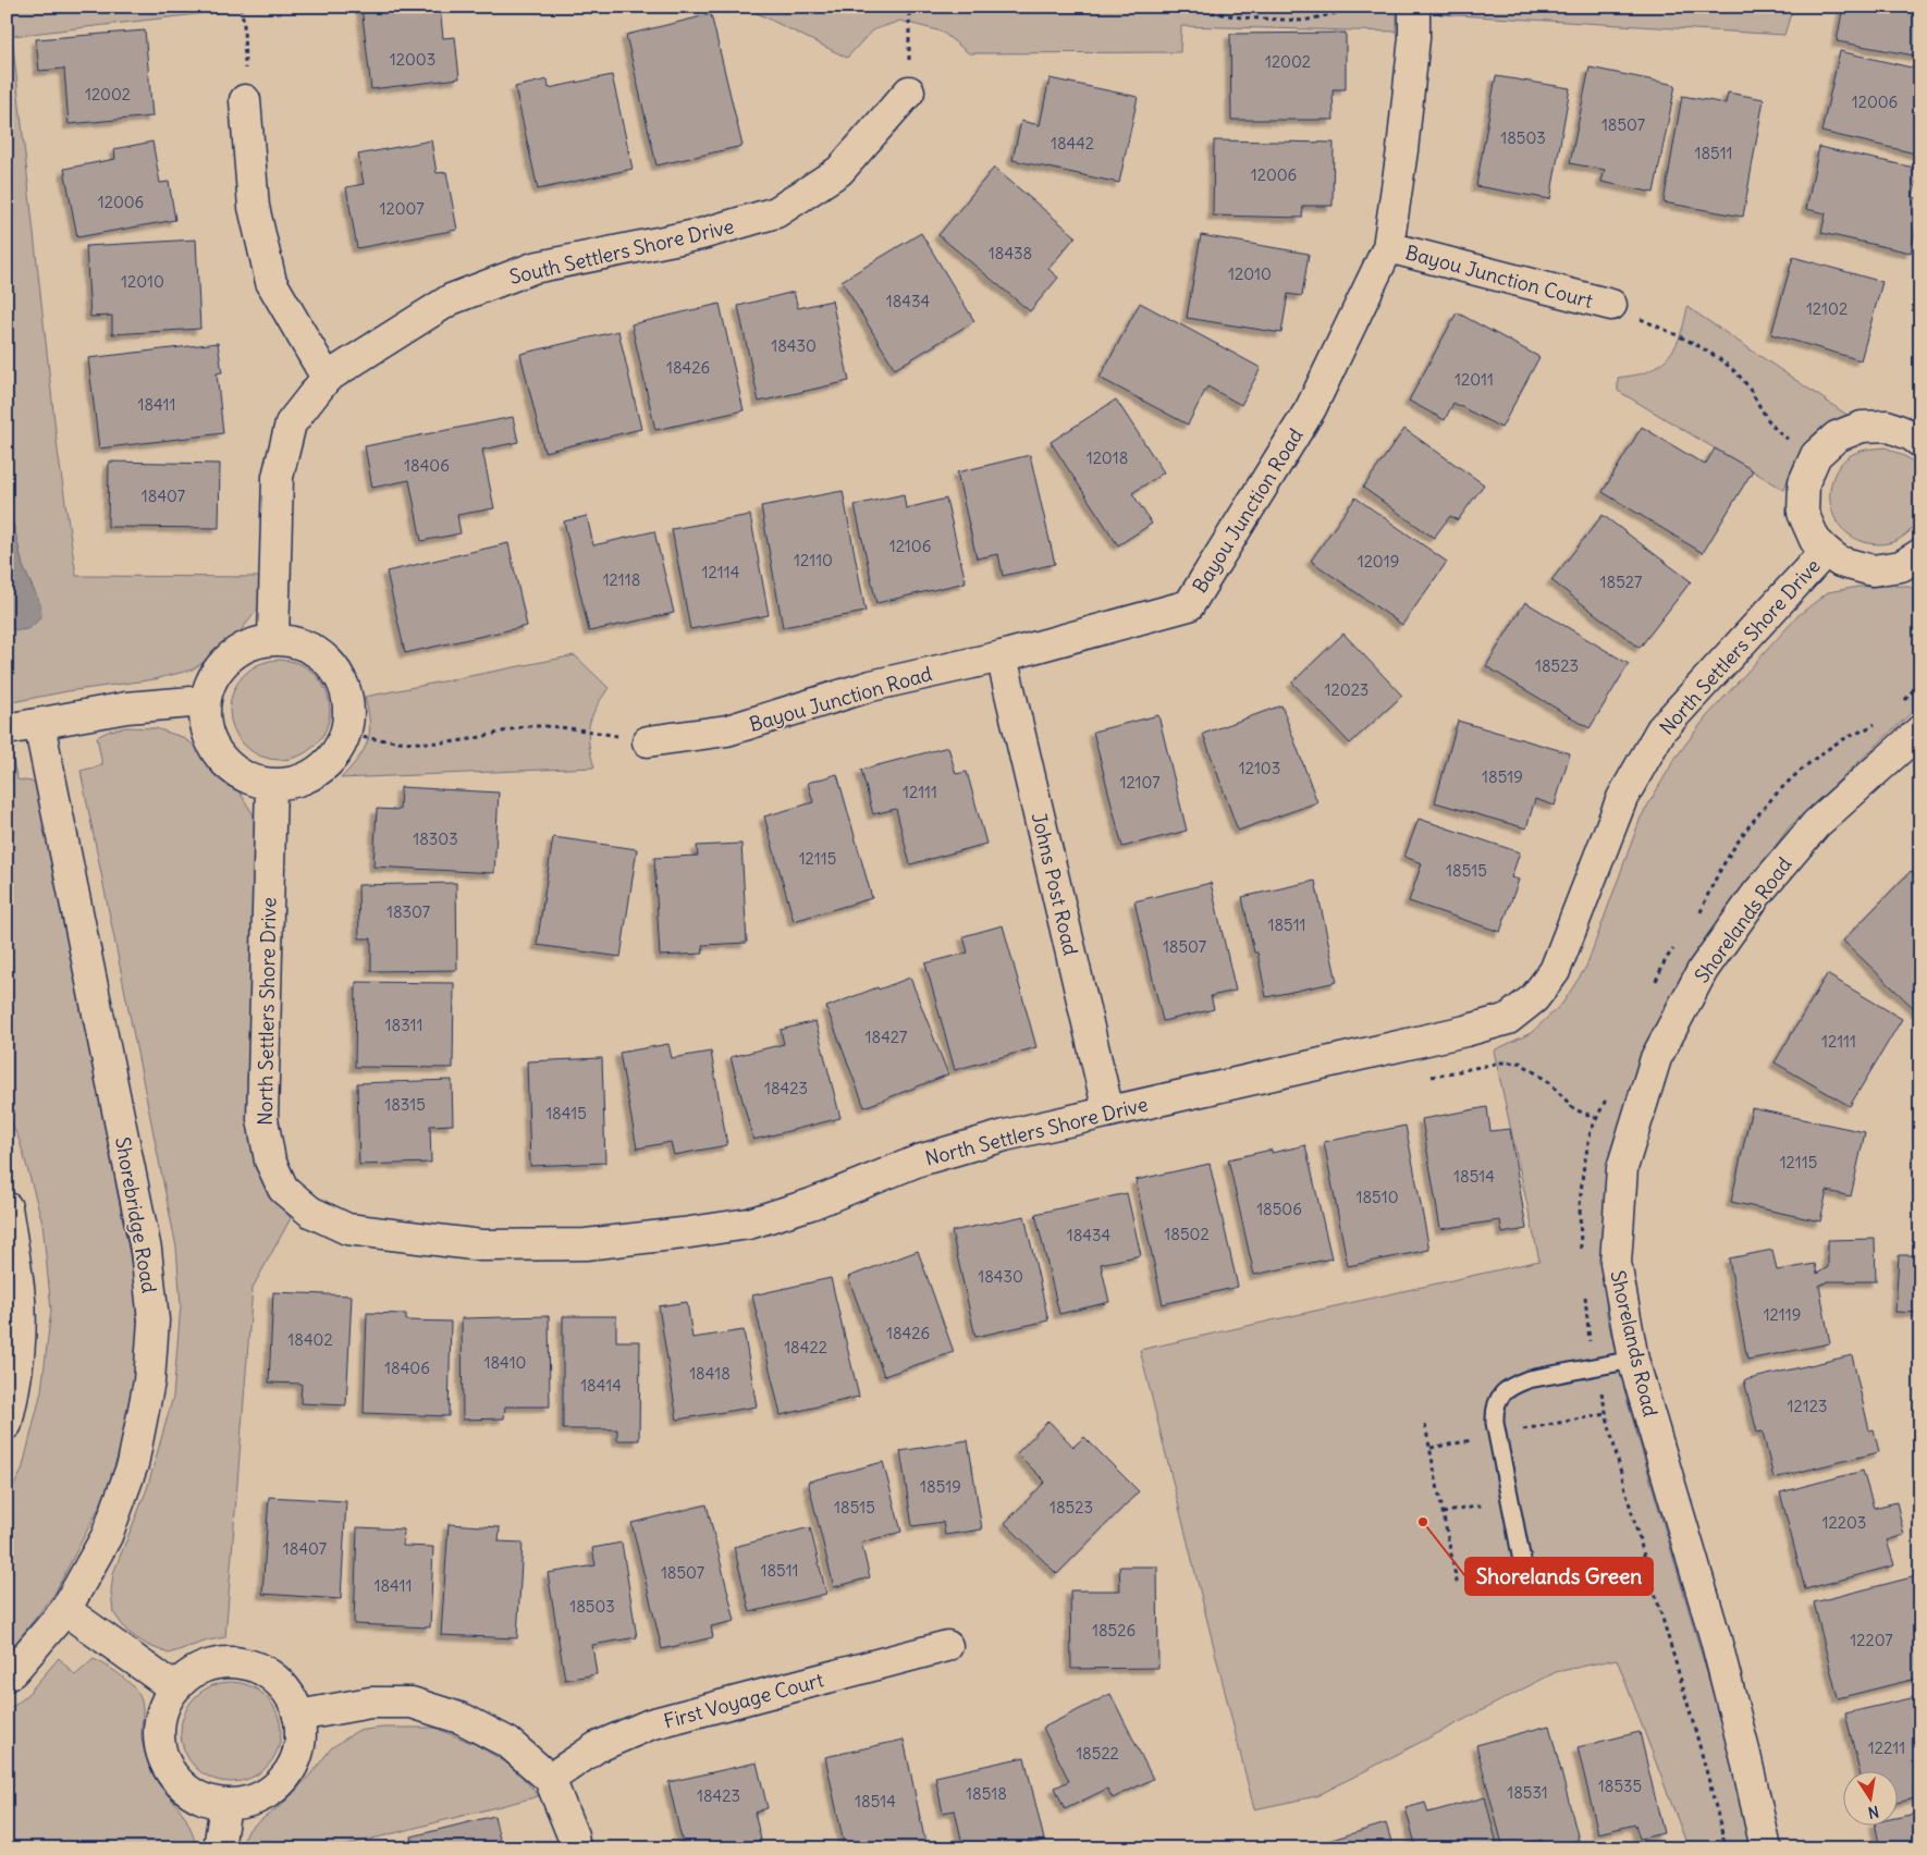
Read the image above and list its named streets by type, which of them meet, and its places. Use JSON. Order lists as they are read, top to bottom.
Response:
{
  "streets": {
    "street": [
      "South Settlers Shore Drive",
      "Bayou Junction Court",
      "Bayou Junction Road",
      "North Settlers Shore Drive",
      "Johns Post Road",
      "Shorelands Road",
      "Shorebridge Road",
      "First Voyage Court"
    ]
  },
  "crossings": [
    ["South Settlers Shore Drive", "North Settlers Shore Drive"],
    ["Bayou Junction Court", "Bayou Junction Road"],
    ["Bayou Junction Road", "Johns Post Road"],
    ["North Settlers Shore Drive", "Johns Post Road"]
  ],
  "places": ["Shorelands Green"],
  "house_numbers": [
    "12003",
    "12002",
    "12002",
    "12006",
    "18507",
    "18503",
    "18442",
    "18511",
    "12006",
    "12006",
    "12007",
    "18438",
    "12010",
    "12010",
    "18434",
    "12102",
    "18430",
    "18426",
    "12011",
    "18411",
    "12018",
    "18406",
    "18407",
    "12106",
    "12110",
    "12019",
    "12114",
    "12118",
    "18527",
    "18523",
    "12023",
    "12103",
    "18519",
    "12107",
    "12111",
    "18303",
    "12115",
    "18515",
    "18307",
    "18511",
    "18507",
    "18311",
    "18427",
    "12111",
    "18423",
    "18315",
    "18415",
    "12115",
    "18514",
    "18510",
    "18506",
    "18502",
    "18434",
    "18430",
    "12119",
    "18426",
    "18402",
    "18422",
    "18410",
    "18406",
    "18418",
    "18414",
    "12123",
    "18519",
    "18515",
    "18523",
    "12203",
    "18407",
    "18511",
    "18507",
    "18411",
    "18503",
    "18526",
    "12207",
    "12211",
    "18522",
    "18535",
    "18531",
    "18518",
    "18423",
    "18514"
  ],
  "north": "bottom"
}
